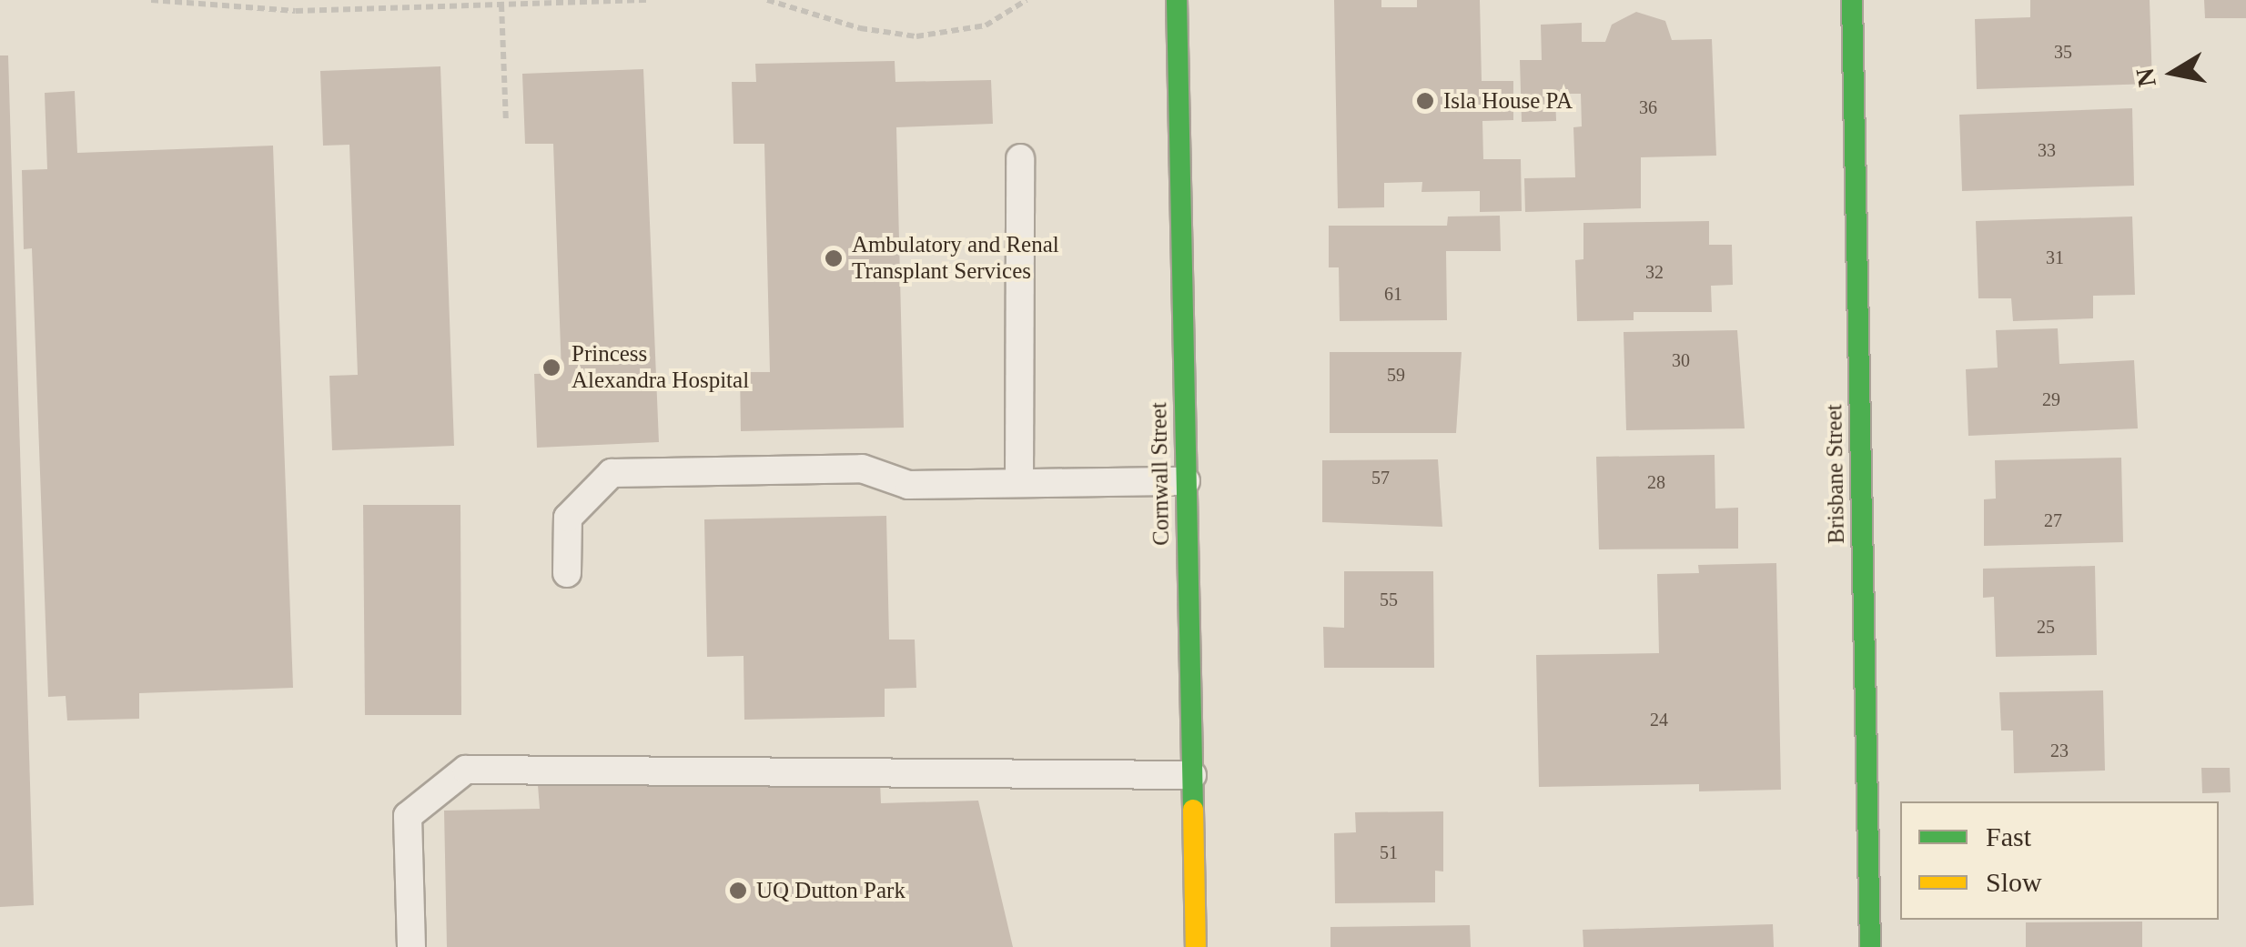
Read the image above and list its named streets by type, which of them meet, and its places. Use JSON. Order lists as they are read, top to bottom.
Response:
{
  "streets": {
    "main road": ["Cornwall Street", "Brisbane Street"]
  },
  "places": [
    "Isla House PA",
    "Ambulatory and Renal Transplant Services",
    "Princess Alexandra Hospital",
    "UQ Dutton Park"
  ],
  "house_numbers": [
    "35",
    "36",
    "33",
    "31",
    "32",
    "61",
    "30",
    "59",
    "29",
    "57",
    "28",
    "27",
    "55",
    "25",
    "24",
    "23",
    "51"
  ],
  "legend": ["Fast", "Slow"],
  "north": "left"
}
